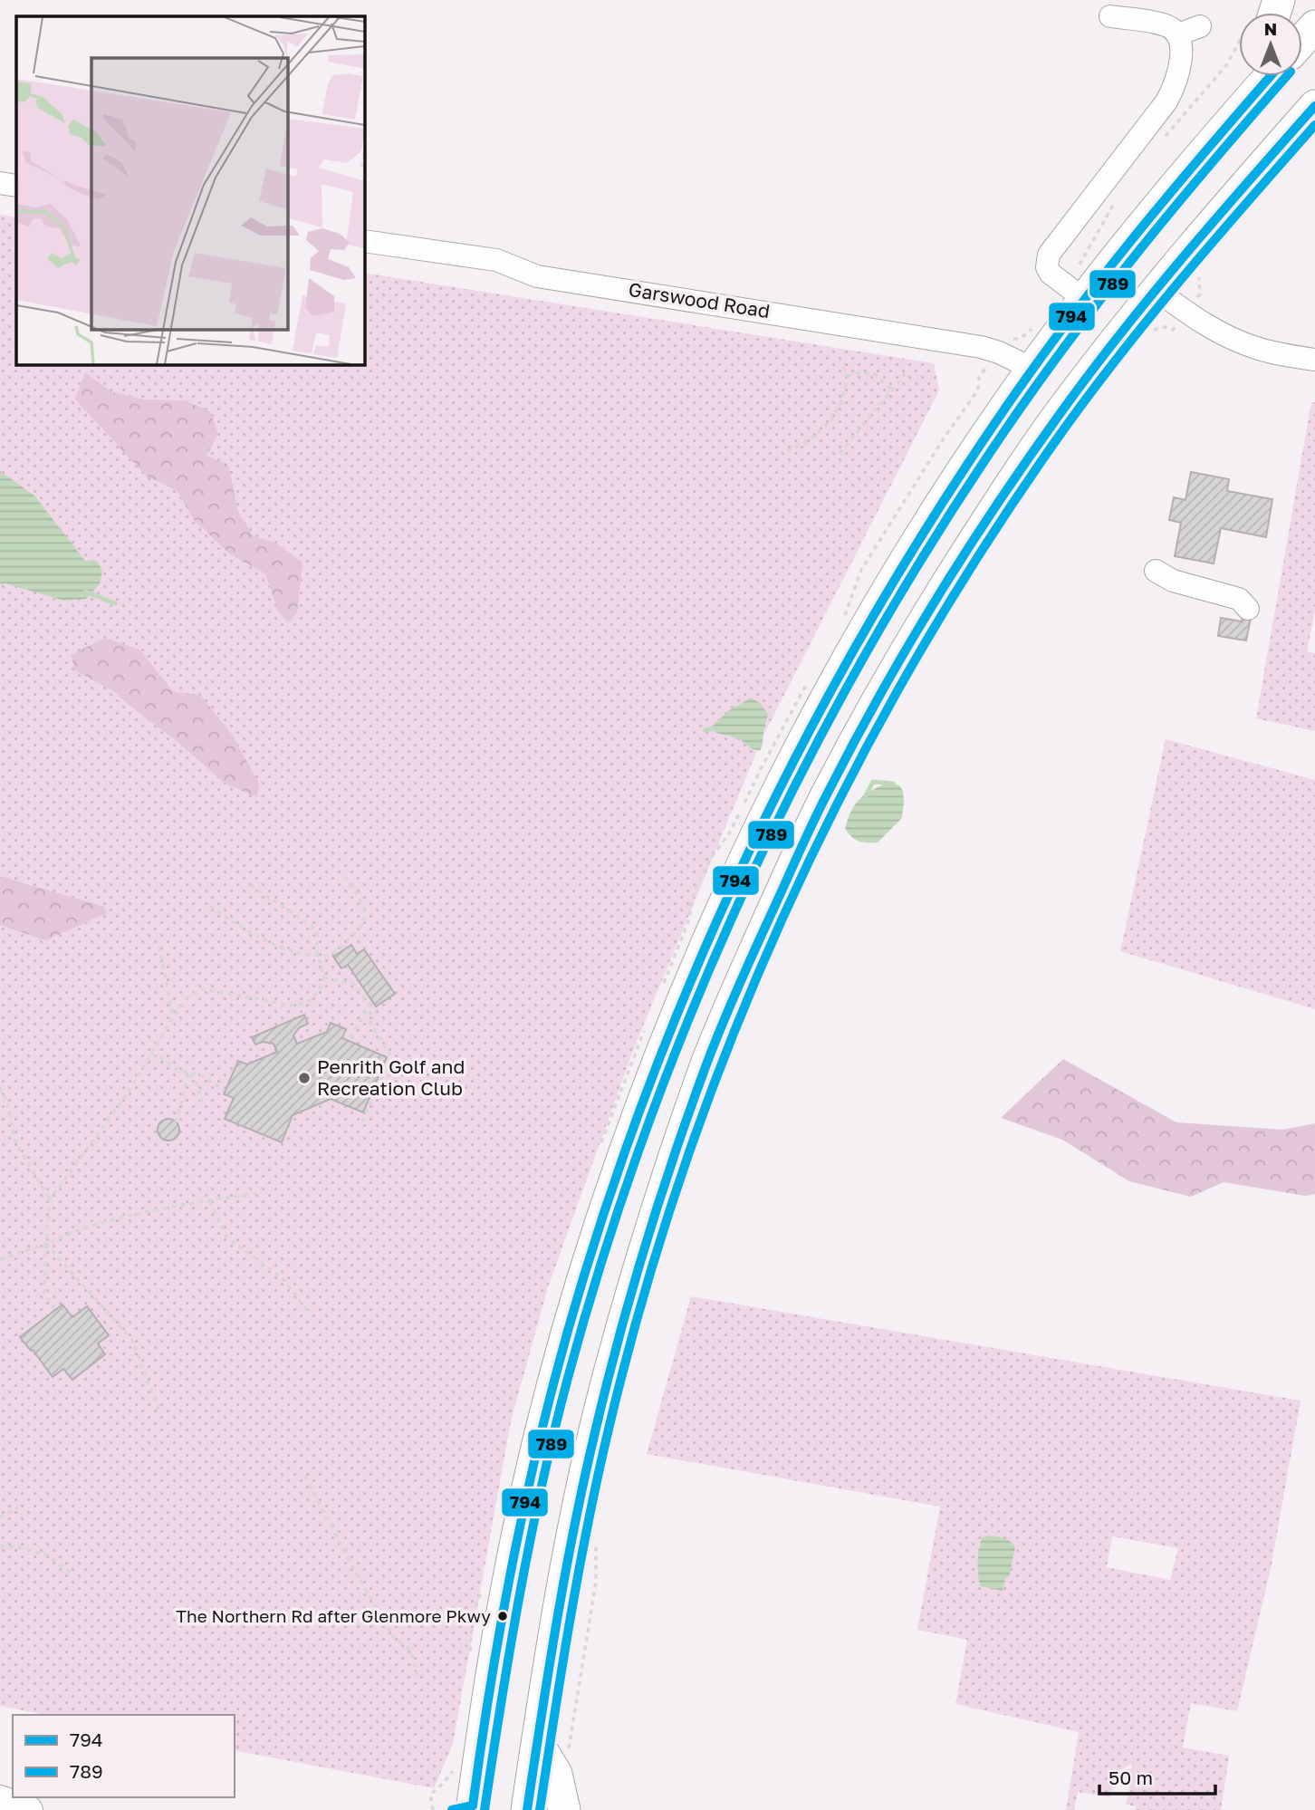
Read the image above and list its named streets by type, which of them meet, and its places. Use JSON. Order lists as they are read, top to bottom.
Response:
{
  "streets": {
    "street": ["Garswood Road"]
  },
  "places": ["Penrith Golf and Recreation Club", "The Northern Rd after Glenmore Pkwy"],
  "lines": ["transit line 794", "transit line 789"],
  "legend": ["794", "789"],
  "scale_bar": "50 m",
  "north": "top"
}
